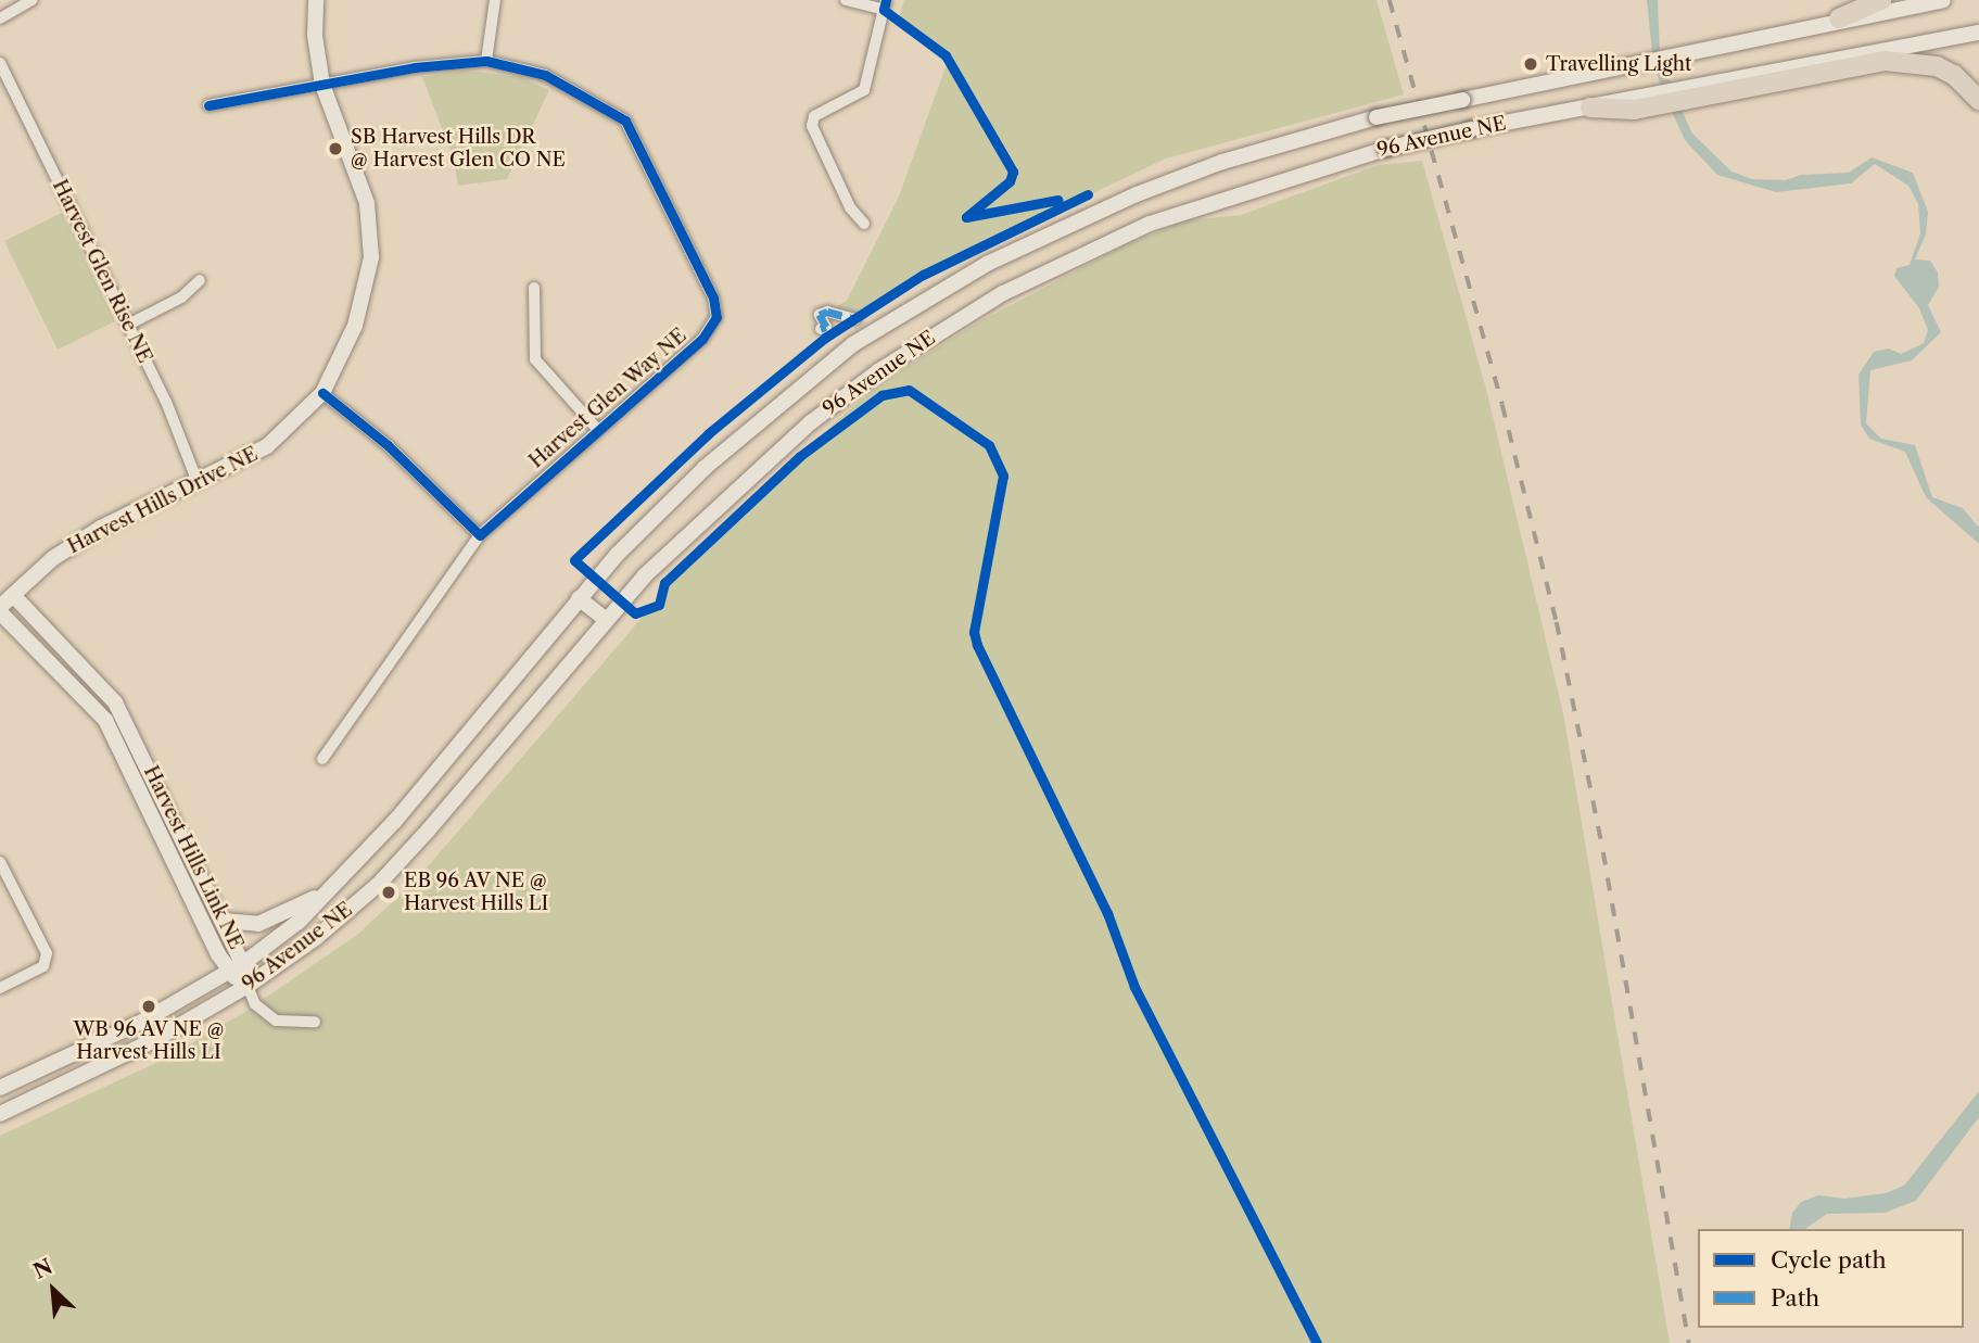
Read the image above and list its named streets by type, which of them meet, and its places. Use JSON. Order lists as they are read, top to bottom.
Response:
{
  "streets": {
    "main road": ["96 Avenue NE", "Harvest Hills Drive NE", "Harvest Hills Link NE"],
    "street": ["Harvest Glen Rise NE", "Harvest Glen Way NE"]
  },
  "crossings": [
    ["96 Avenue NE", "Harvest Hills Link NE"],
    ["Harvest Glen Rise NE", "Harvest Hills Drive NE"],
    ["Harvest Glen Way NE", "Harvest Hills Drive NE"],
    ["Harvest Hills Drive NE", "Harvest Hills Link NE"]
  ],
  "places": [
    "Travelling Light",
    "SB Harvest Hills DR @ Harvest Glen CO NE",
    "EB 96 AV NE @ Harvest Hills LI",
    "WB 96 AV NE @ Harvest Hills LI"
  ],
  "legend": ["Cycle path", "Path"],
  "north": "top left"
}
